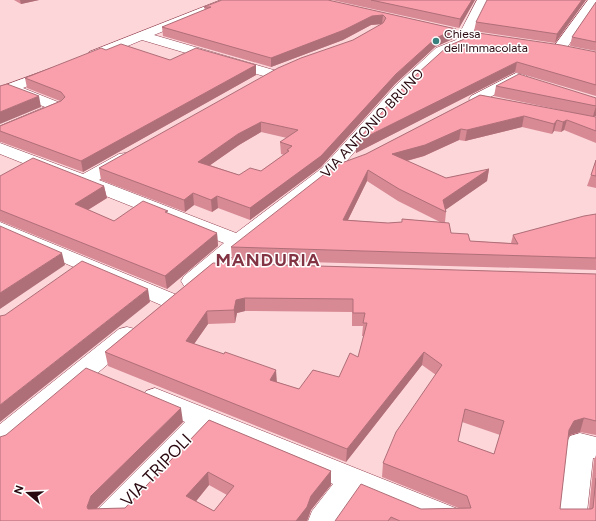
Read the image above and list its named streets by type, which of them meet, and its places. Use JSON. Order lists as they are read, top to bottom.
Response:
{
  "streets": {
    "street": ["VIA ANTONIO BRUNO", "VIA TRIPOLI"]
  },
  "crossings": [
    ["VIA ANTONIO BRUNO", "VIA TRIPOLI"]
  ],
  "districts": ["MANDURIA"],
  "places": ["Chiesa dell'Immacolata"],
  "north": "left"
}
